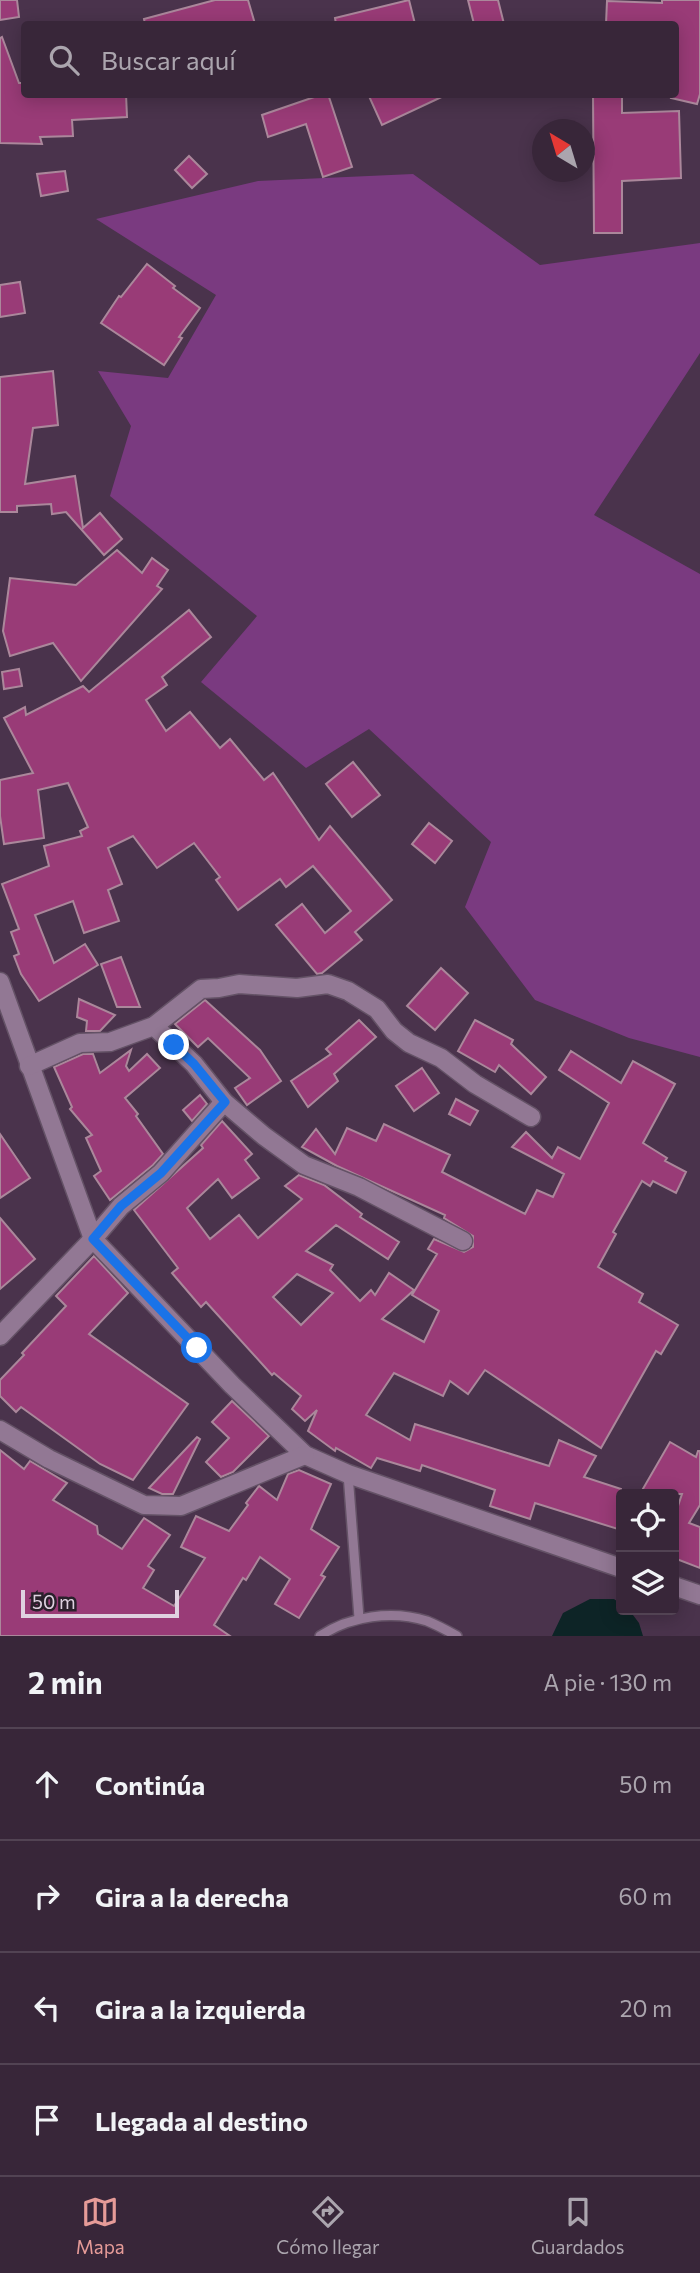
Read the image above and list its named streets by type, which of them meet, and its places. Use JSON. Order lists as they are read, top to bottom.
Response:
{
  "scale_bar": "50 m",
  "north": "top left",
  "page": {
    "search": "Buscar aquí",
    "scale": "50 m",
    "heading": ["2 min", "A pie · 130 m"],
    "list": [
      ["Continúa", "50 m"],
      ["Gira a la derecha", "60 m"],
      ["Gira a la izquierda", "20 m"],
      "Llegada al destino"
    ],
    "nav": ["Mapa", "Cómo llegar", "Guardados"]
  }
}
